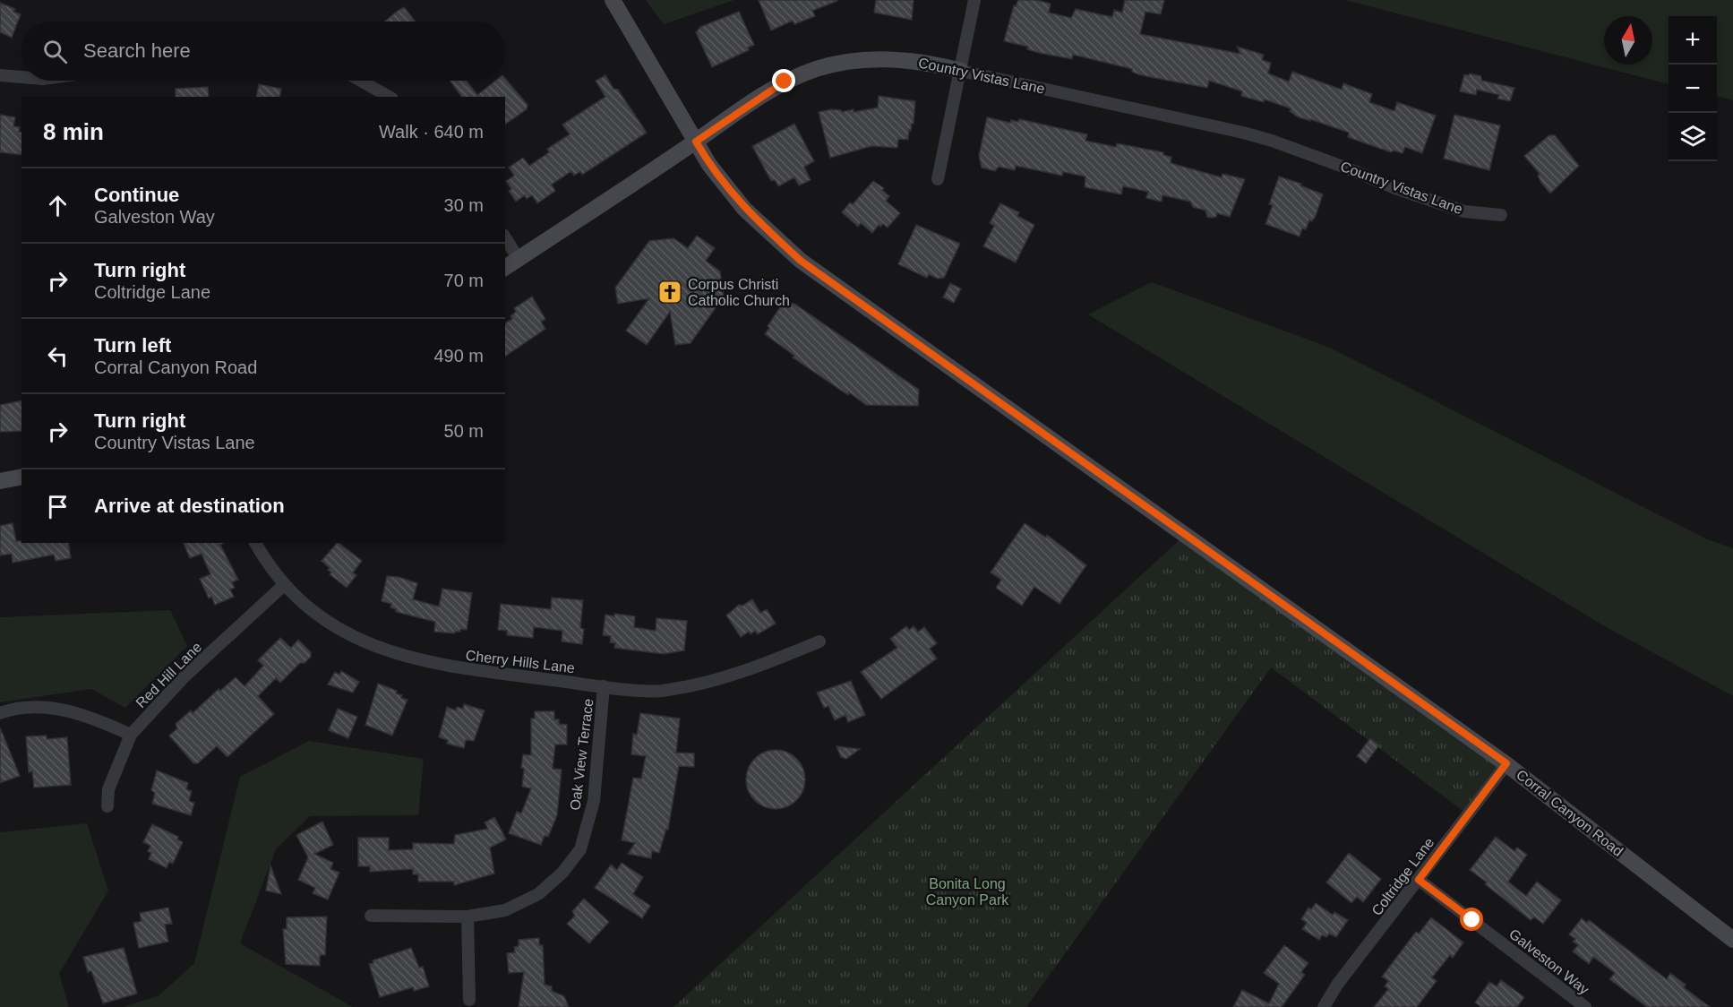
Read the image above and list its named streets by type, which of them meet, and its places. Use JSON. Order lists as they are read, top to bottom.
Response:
{
  "streets": {
    "main road": ["Country Vistas Lane", "Corral Canyon Road"],
    "street": [
      "Cherry Hills Lane",
      "Red Hill Lane",
      "Oak View Terrace",
      "Coltridge Lane",
      "Galveston Way"
    ]
  },
  "crossings": [
    ["Country Vistas Lane", "Corral Canyon Road"],
    ["Cherry Hills Lane", "Red Hill Lane"],
    ["Cherry Hills Lane", "Oak View Terrace"],
    ["Corral Canyon Road", "Coltridge Lane"],
    ["Coltridge Lane", "Galveston Way"]
  ],
  "parks": ["Bonita Long Canyon Park"],
  "places": {
    "church": ["Corpus Christi Catholic Church"]
  },
  "north": "top",
  "page": {
    "map_buttons": ["+", "−"],
    "search": "Search here",
    "heading": ["8 min", "Walk · 640 m"],
    "list": [
      ["Continue", "Galveston Way", "30 m"],
      ["Turn right", "Coltridge Lane", "70 m"],
      ["Turn left", "Corral Canyon Road", "490 m"],
      ["Turn right", "Country Vistas Lane", "50 m"],
      "Arrive at destination"
    ]
  }
}
